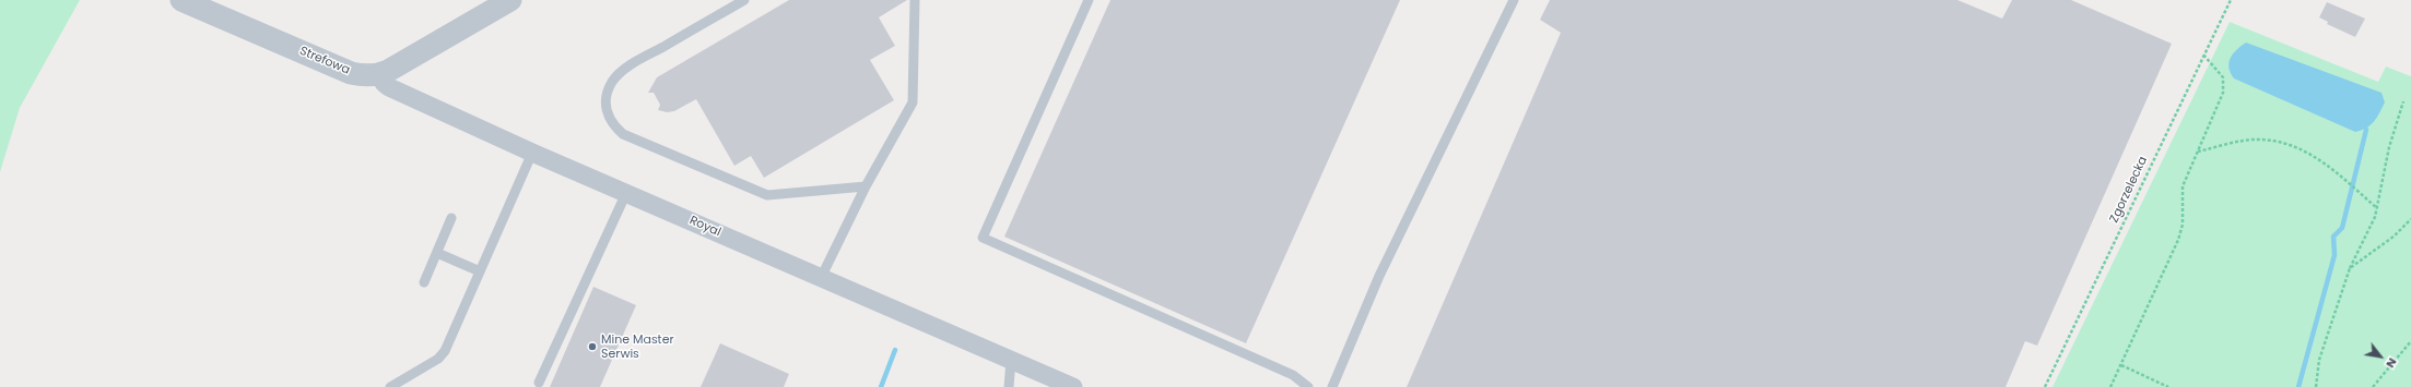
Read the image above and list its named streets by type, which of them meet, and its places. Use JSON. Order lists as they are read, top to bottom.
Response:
{
  "streets": {
    "street": ["Strefowa", "Royal"],
    "path": ["Zgorzelecka"]
  },
  "crossings": [
    ["Strefowa", "Royal"]
  ],
  "places": ["Mine Master Serwis"],
  "north": "bottom right"
}
